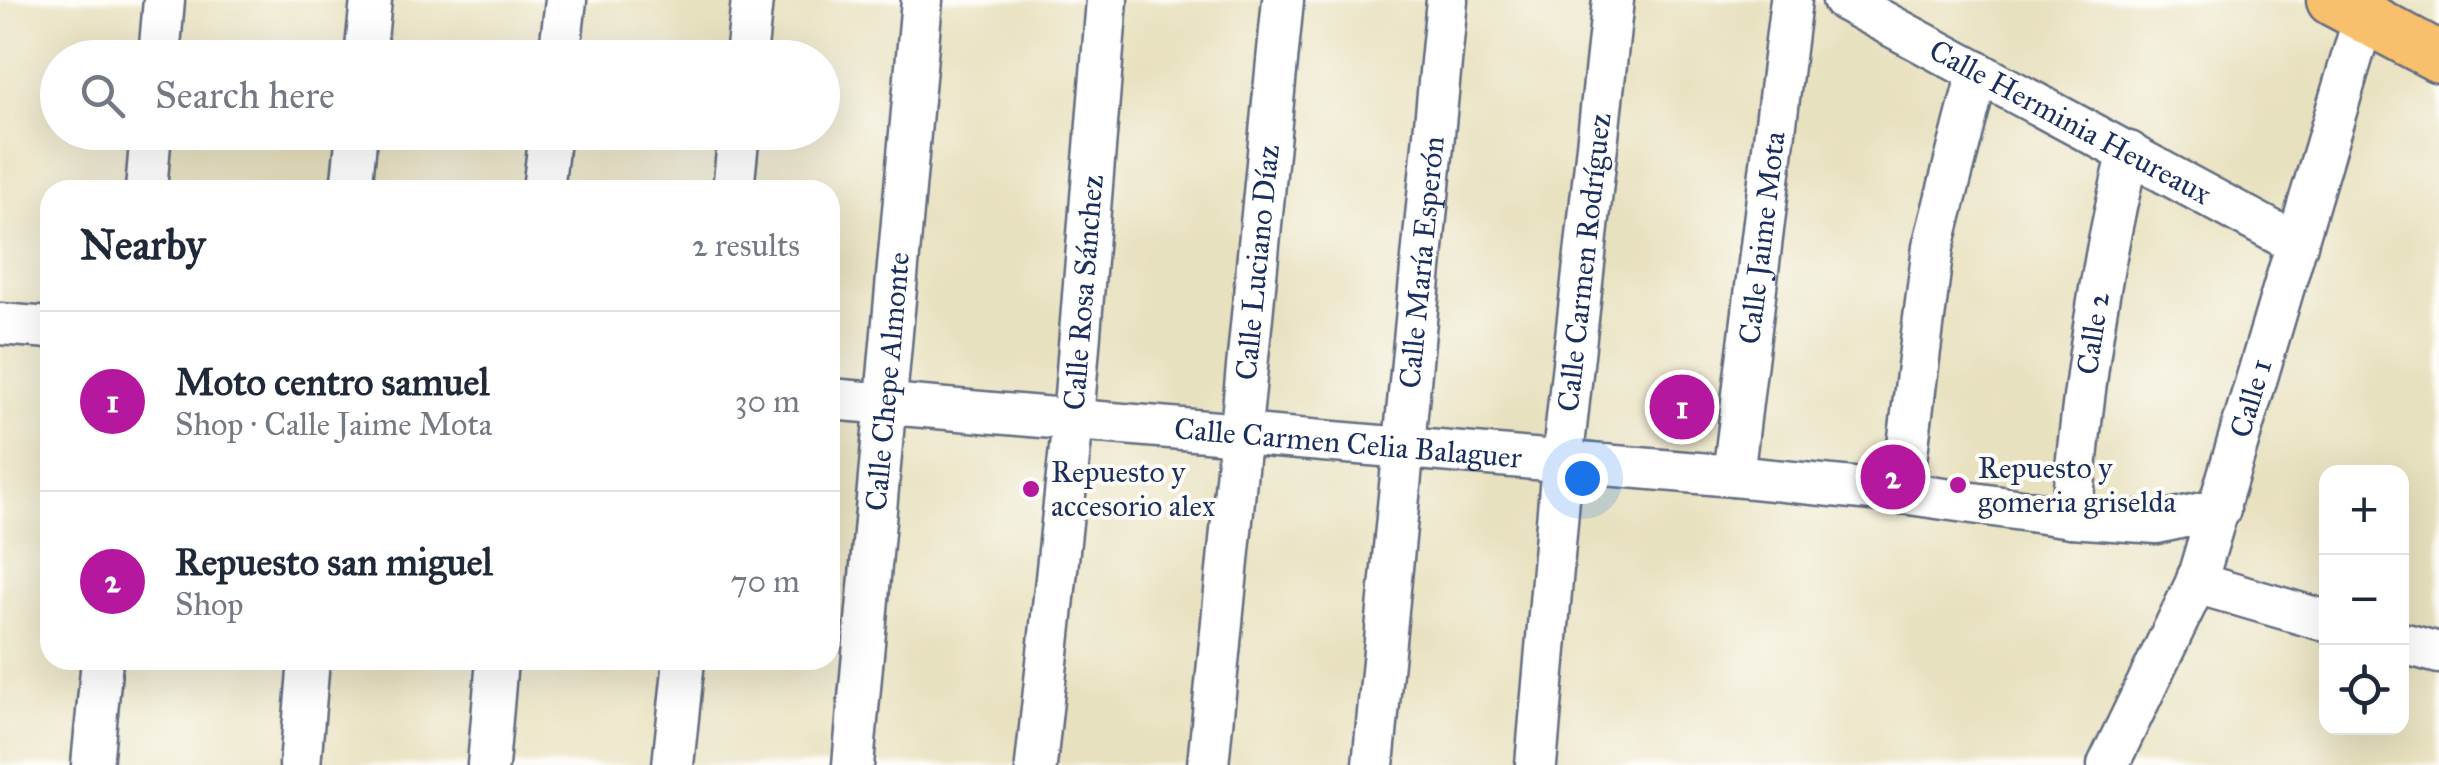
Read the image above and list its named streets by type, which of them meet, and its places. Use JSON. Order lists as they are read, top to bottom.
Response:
{
  "streets": {
    "street": [
      "Calle Herminia Heureaux",
      "Calle Jaime Mota",
      "Calle Luciano Díaz",
      "Calle María Esperón",
      "Calle Carmen Rodríguez",
      "Calle Rosa Sánchez",
      "Calle 2",
      "Calle Chepe Almonte",
      "Calle 1",
      "Calle Carmen Celia Balaguer"
    ]
  },
  "crossings": [
    ["Calle Herminia Heureaux", "Calle 2"],
    ["Calle Herminia Heureaux", "Calle 1"],
    ["Calle Jaime Mota", "Calle Carmen Celia Balaguer"],
    ["Calle Luciano Díaz", "Calle Carmen Celia Balaguer"],
    ["Calle María Esperón", "Calle Carmen Celia Balaguer"],
    ["Calle Carmen Rodríguez", "Calle Carmen Celia Balaguer"],
    ["Calle Rosa Sánchez", "Calle Carmen Celia Balaguer"],
    ["Calle 2", "Calle Carmen Celia Balaguer"],
    ["Calle Chepe Almonte", "Calle Carmen Celia Balaguer"],
    ["Calle 1", "Calle Carmen Celia Balaguer"]
  ],
  "places": ["Repuesto y gomeria griselda", "Repuesto y accesorio alex"],
  "page": {
    "search": "Search here",
    "heading": ["Nearby", "2 results"],
    "list": [
      {
        "mark": "1",
        "name": "Moto centro samuel",
        "note": "Shop · Calle Jaime Mota",
        "value": "30 m"
      },
      {
        "mark": "2",
        "name": "Repuesto san miguel",
        "note": "Shop",
        "value": "70 m"
      }
    ],
    "pins": ["1", "2"],
    "map_buttons": ["+", "−"]
  }
}
